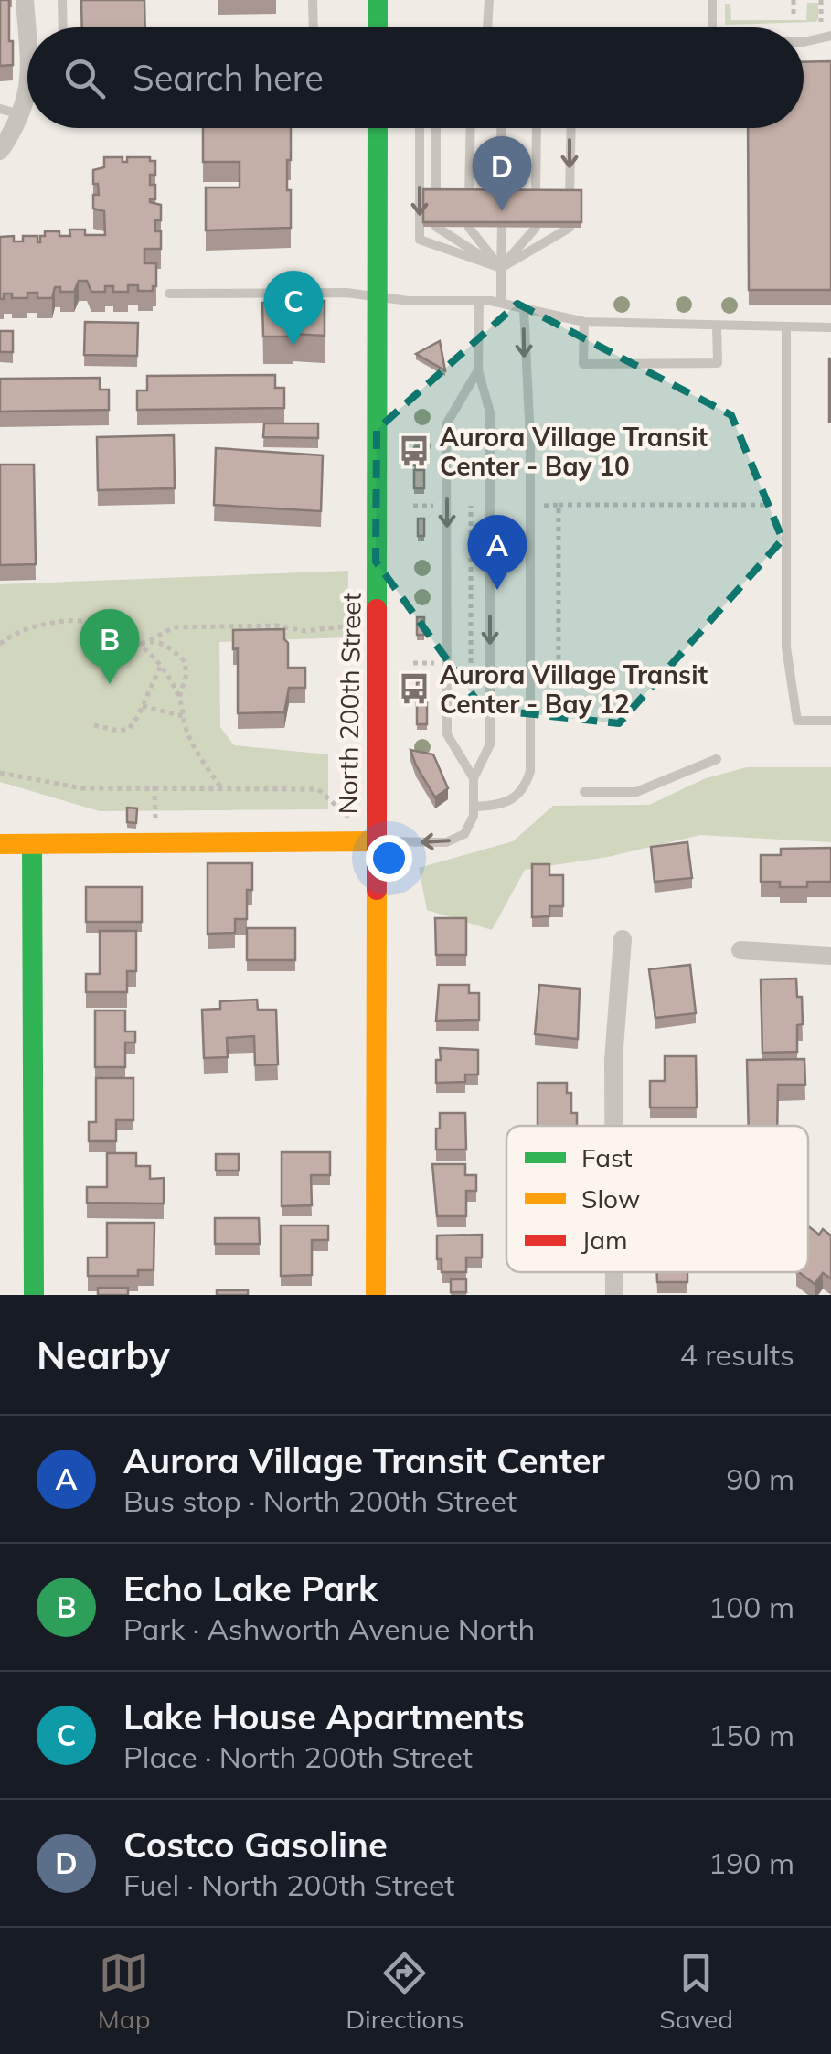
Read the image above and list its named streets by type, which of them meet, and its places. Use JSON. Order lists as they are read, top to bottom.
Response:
{
  "streets": {
    "street": ["North 200th Street"]
  },
  "places": {
    "bus stop": ["Aurora Village Transit Center - Bay 10", "Aurora Village Transit Center - Bay 12"]
  },
  "legend": ["Fast", "Slow", "Jam"],
  "page": {
    "search": "Search here",
    "pins": [
      "D",
      "C",
      "A",
      "B"
    ],
    "heading": ["Nearby", "4 results"],
    "list": [
      {
        "mark": "A",
        "name": "Aurora Village Transit Center",
        "note": "Bus stop · North 200th Street",
        "value": "90 m"
      },
      {
        "mark": "B",
        "name": "Echo Lake Park",
        "note": "Park · Ashworth Avenue North",
        "value": "100 m"
      },
      {
        "mark": "C",
        "name": "Lake House Apartments",
        "note": "Place · North 200th Street",
        "value": "150 m"
      },
      {
        "mark": "D",
        "name": "Costco Gasoline",
        "note": "Fuel · North 200th Street",
        "value": "190 m"
      }
    ],
    "nav": ["Map", "Directions", "Saved"]
  }
}
